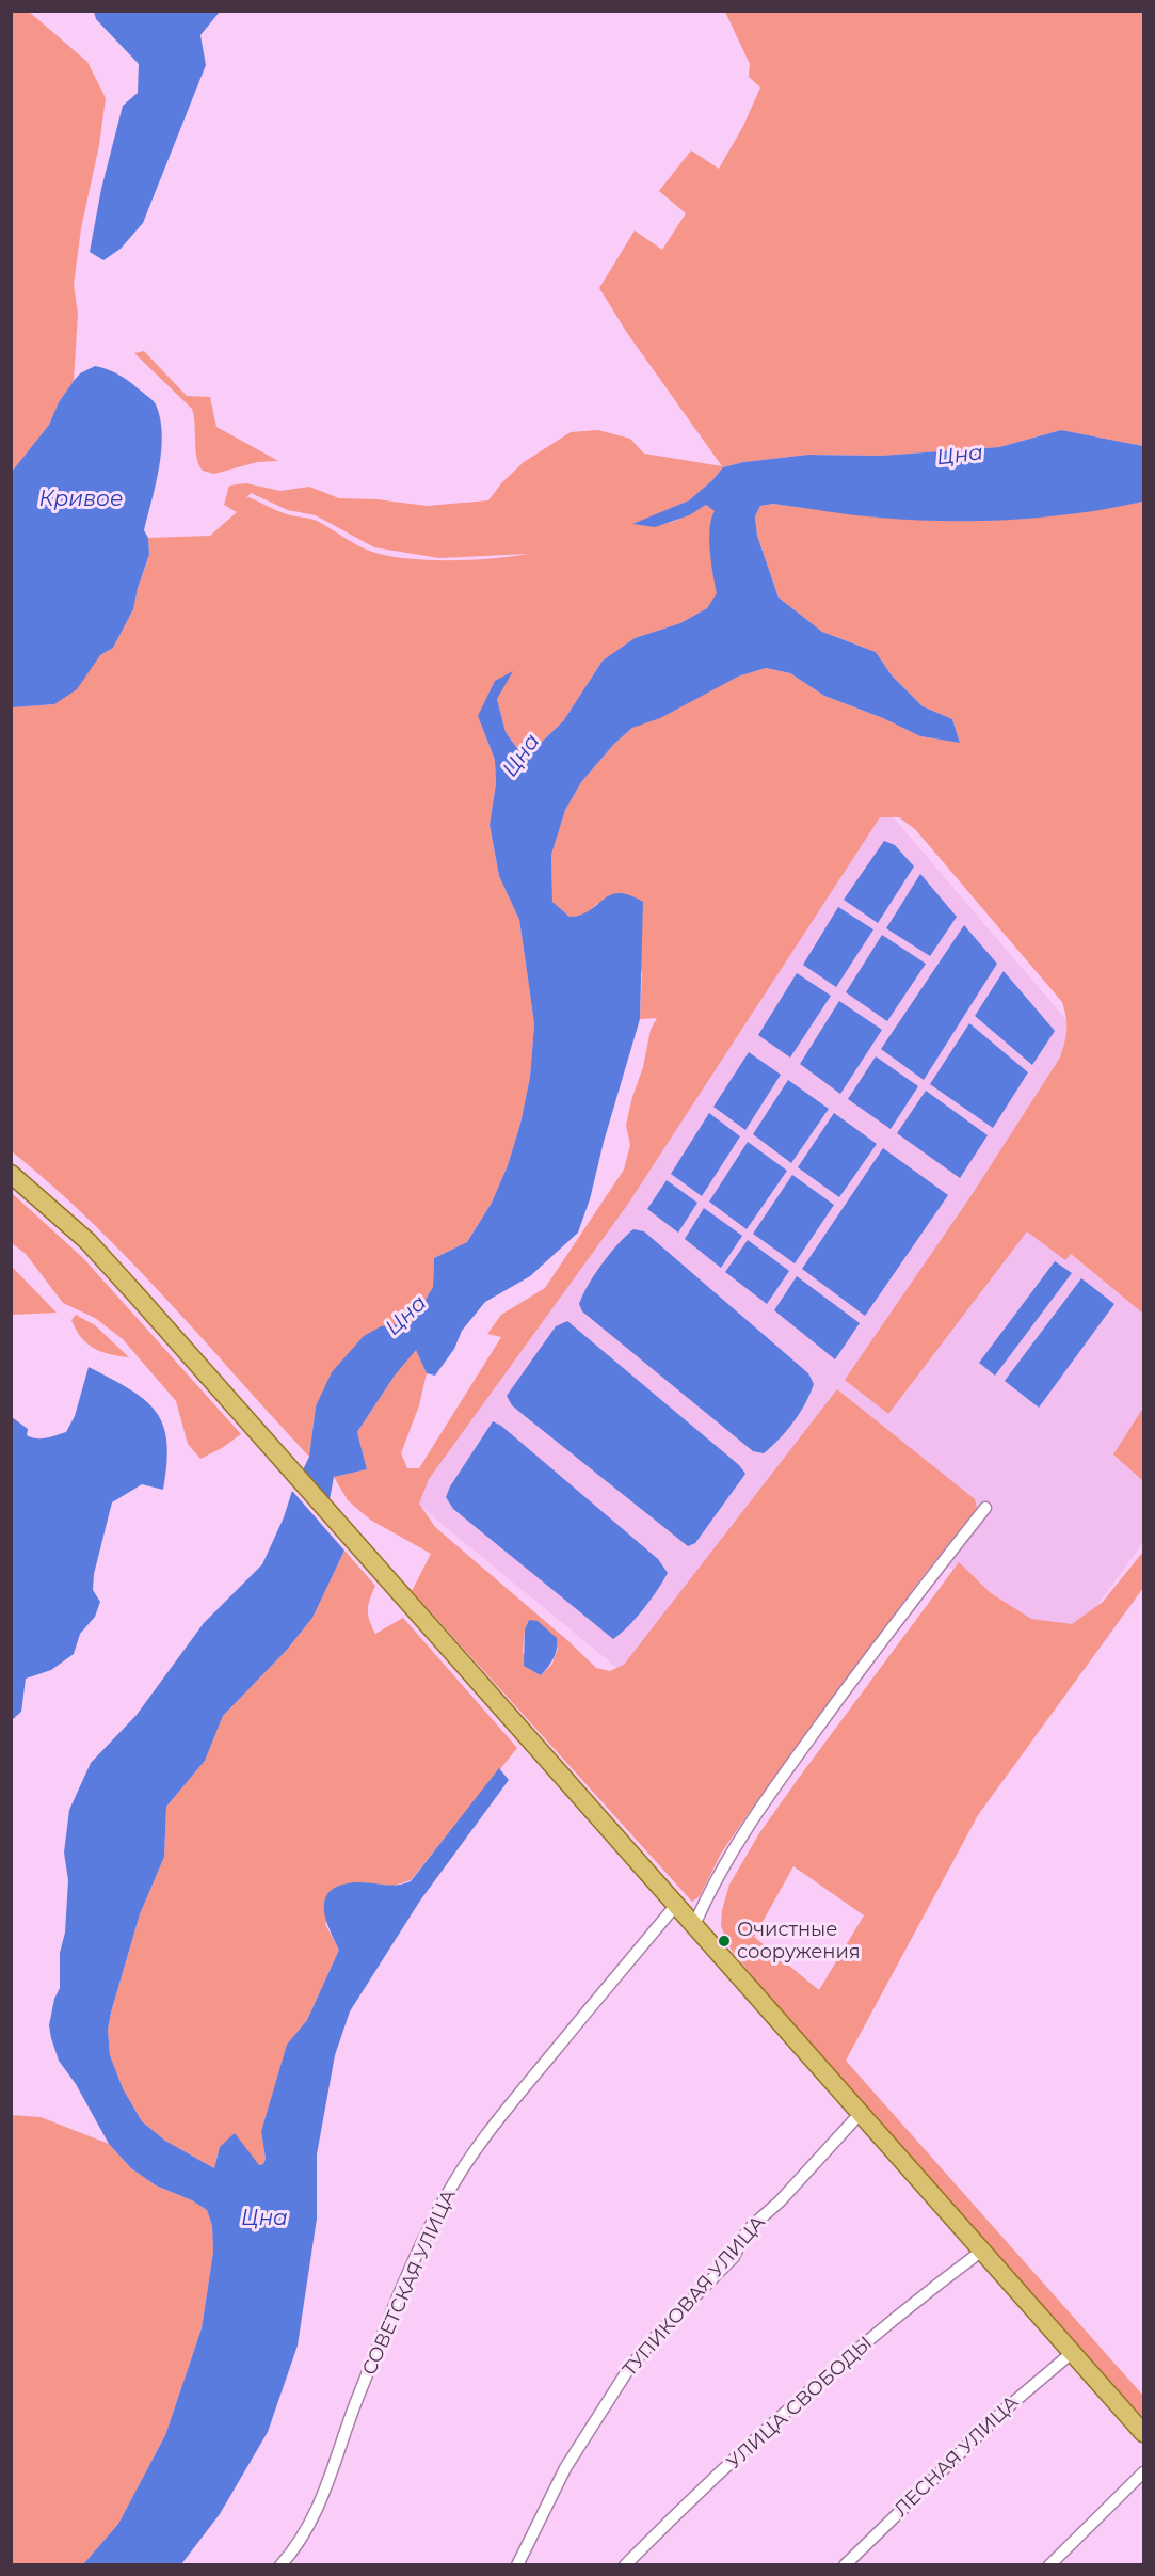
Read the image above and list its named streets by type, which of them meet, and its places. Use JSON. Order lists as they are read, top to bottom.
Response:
{
  "streets": {
    "street": [
      "СОВЕТСКАЯ УЛИЦА",
      "ТУПИКОВАЯ УЛИЦА",
      "УЛИЦА СВОБОДЫ",
      "ЛЕСНАЯ УЛИЦА"
    ]
  },
  "water": ["Цна", "Кривое"],
  "places": ["Очистные сооружения"]
}
